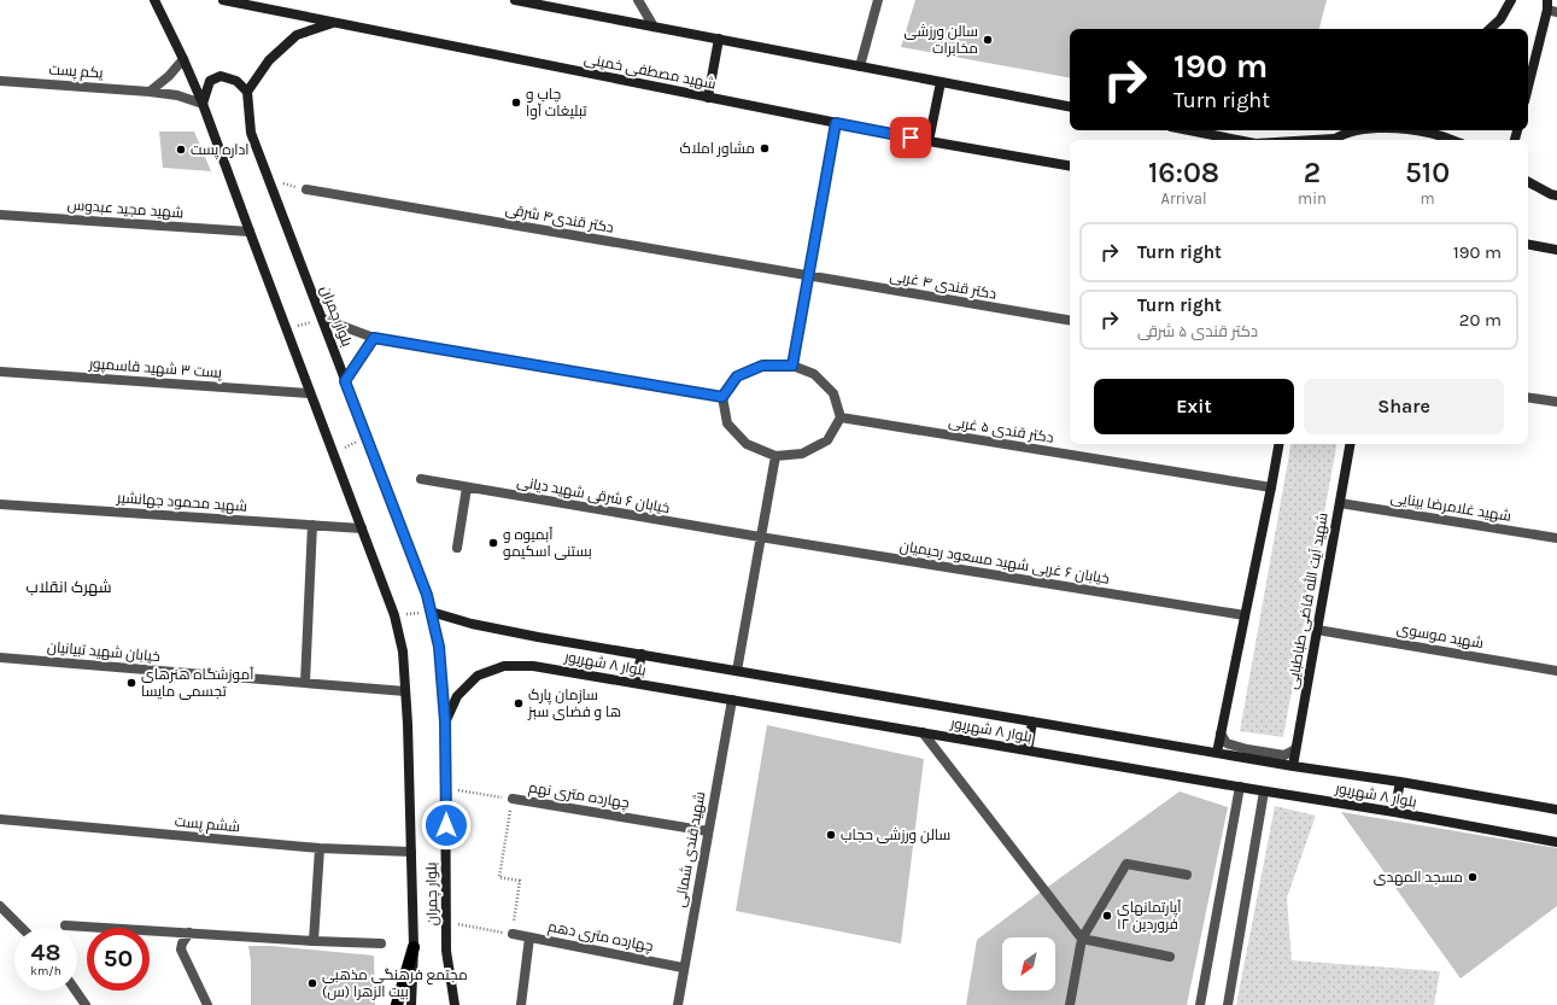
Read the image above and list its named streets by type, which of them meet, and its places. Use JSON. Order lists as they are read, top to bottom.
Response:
{
  "streets": {
    "main road": [
      "شهید مصطفی خمینی",
      "بلوار چمران",
      "شهید آیت الله قاضی طباطبایی",
      "بلوار ۸ شهریور"
    ],
    "street": [
      "یکم پست",
      "شهید مجید عبدوس",
      "دکتر قندی۴ شرقی",
      "دکتر قندی ۴ غربی",
      "پست ۳ شهید قاسمپور",
      "دکتر قندی ۵ غربی",
      "خیابان ۶ شرقی شهید دیانی",
      "شهید محمود جهانشیر",
      "شهید غلامرضا بینایی",
      "خیابان ۶ غربی شهید مسعود رحیمیان",
      "شهید موسوی",
      "خیابان شهید تبیانیان",
      "چهارده متری نهم",
      "ششم پست",
      "شهید قندی شمالی",
      "چهارده متری دهم"
    ]
  },
  "crossings": [
    ["یکم پست", "بلوار چمران"],
    ["شهید مجید عبدوس", "بلوار چمران"],
    ["دکتر قندی۴ شرقی", "دکتر قندی ۴ غربی"],
    ["بلوار چمران", "پست ۳ شهید قاسمپور"],
    ["بلوار چمران", "شهید محمود جهانشیر"],
    ["بلوار چمران", "خیابان شهید تبیانیان"],
    ["بلوار چمران", "بلوار ۸ شهریور"],
    ["بلوار چمران", "چهارده متری نهم"],
    ["بلوار چمران", "ششم پست"],
    ["خیابان ۶ شرقی شهید دیانی", "خیابان ۶ غربی شهید مسعود رحیمیان"],
    ["شهید غلامرضا بینایی", "شهید آیت الله قاضی طباطبایی"],
    ["شهید آیت الله قاضی طباطبایی", "شهید موسوی"],
    ["شهید آیت الله قاضی طباطبایی", "بلوار ۸ شهریور"],
    ["بلوار ۸ شهریور", "شهید قندی شمالی"],
    ["چهارده متری نهم", "شهید قندی شمالی"],
    ["شهید قندی شمالی", "چهارده متری دهم"]
  ],
  "districts": ["شهرک انقلاب"],
  "places": [
    "سالن ورزشی مخابرات",
    "چاپ و تبلیغات آوا",
    "مشاور املاک",
    "اداره پست",
    "آبمیوه و بستنی اسکیمو",
    "آموزشگاه هنرهای تجسمی مایسا",
    "سازمان پارک ها و فضای سبز",
    "سالن ورزشی حجاب",
    "مسجد المهدی",
    "آپارتمانهای ۱۲ فروردین",
    "مجتمع فرهنگی مذهبی بیت الزهرا (س)"
  ],
  "north": "bottom left",
  "page": {
    "turn": ["190 m", "Turn right"],
    "eta": [
      "16:08",
      "Arrival",
      "2",
      "min",
      "510",
      "m"
    ],
    "list": [
      {
        "name": "Turn right",
        "value": "190 m"
      },
      {
        "name": "Turn right",
        "note": "دکتر قندی ۵ شرقی",
        "value": "20 m"
      }
    ],
    "buttons": ["Exit", "Share"],
    "speed": "48 km/h",
    "limit": "50"
  }
}
